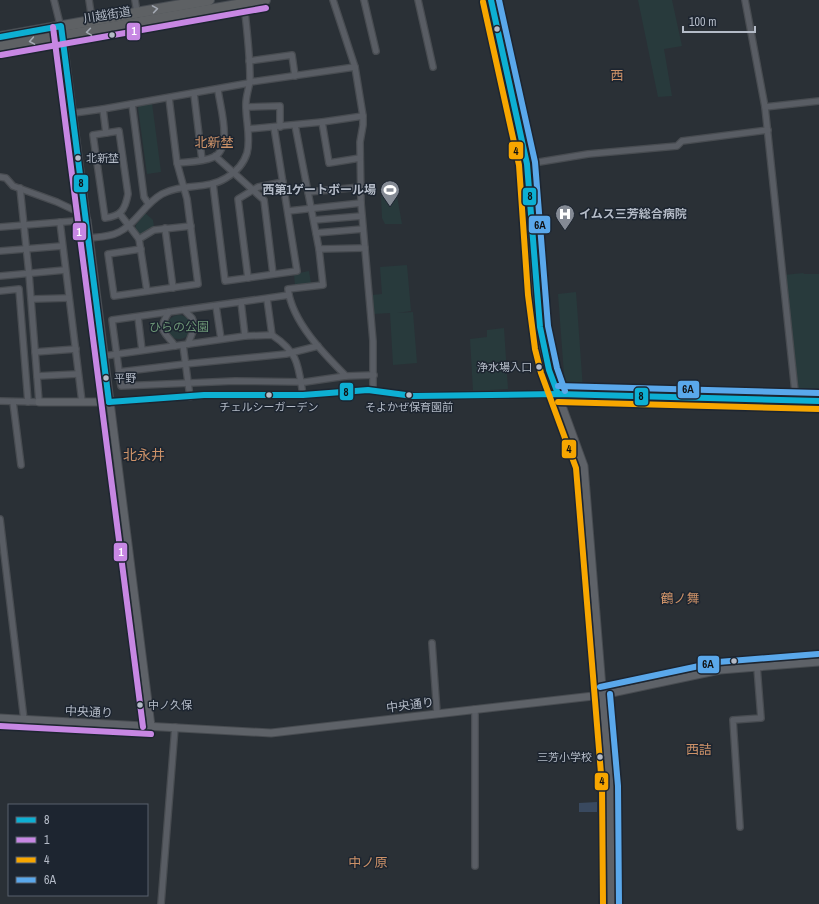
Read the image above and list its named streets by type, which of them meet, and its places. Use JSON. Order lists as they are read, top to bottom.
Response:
{
  "streets": {
    "highway": ["川越街道"],
    "street": ["中央通り"]
  },
  "districts": [
    "西",
    "北新埜",
    "北永井",
    "鶴ノ舞",
    "西詰",
    "中ノ原"
  ],
  "parks": ["ひらの公園"],
  "places": {
    "other": [
      "北新埜",
      "浄水場入口",
      "平野",
      "チェルシーガーデン",
      "そよかぜ保育園前",
      "中ノ久保",
      "三芳小学校"
    ],
    "sports": ["西第1ゲートボール場"],
    "hospital": ["イムス三芳総合病院"]
  },
  "lines": [
    "transit line 8",
    "transit line 6A",
    "transit line 4",
    "transit line 1"
  ],
  "legend": [
    "8",
    "1",
    "4",
    "6A"
  ],
  "scale_bar": "100 m"
}
